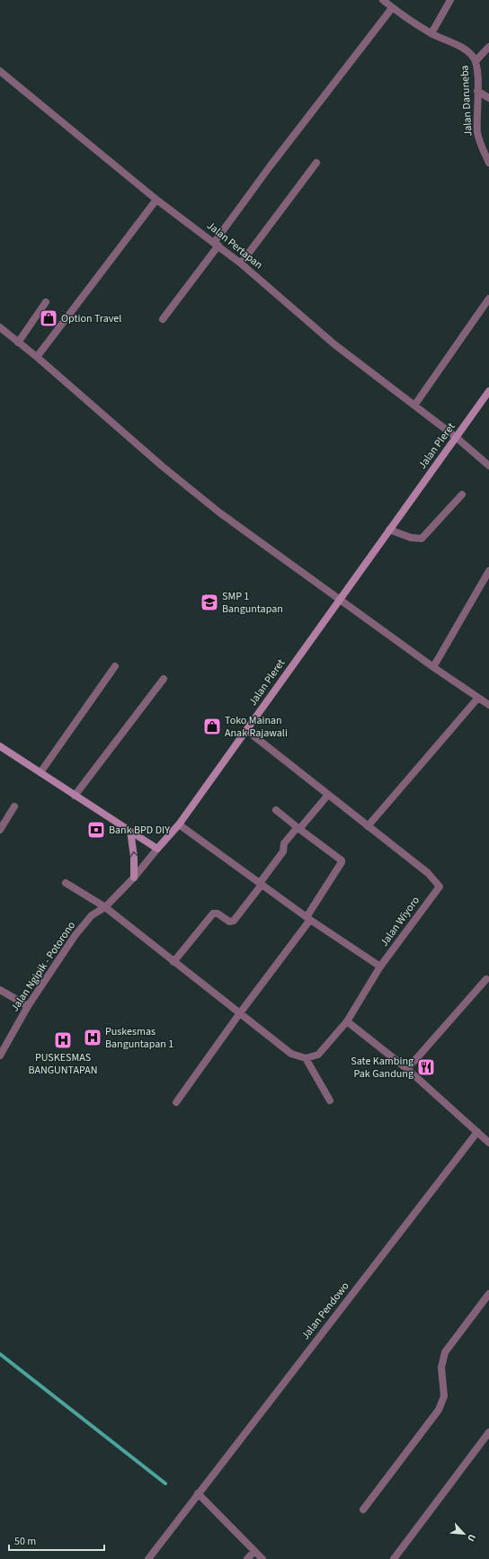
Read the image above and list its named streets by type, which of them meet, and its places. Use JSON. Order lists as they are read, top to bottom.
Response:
{
  "streets": {
    "main road": ["Jalan Pleret"],
    "street": [
      "Jalan Daruneba",
      "Jalan Pertapan",
      "Jalan Wiyoro",
      "Jalan Ngipik - Potorono",
      "Jalan Pendowo"
    ]
  },
  "crossings": [
    ["Jalan Pertapan", "Jalan Pleret"],
    ["Jalan Pleret", "Jalan Wiyoro"],
    ["Jalan Pleret", "Jalan Ngipik - Potorono"]
  ],
  "places": {
    "shop": ["Option Travel", "Toko Mainan Anak Rajawali"],
    "school or university": ["SMP 1 Banguntapan"],
    "bank": ["Bank BPD DIY"],
    "hospital": ["Puskesmas Banguntapan 1", "PUSKESMAS BANGUNTAPAN"],
    "restaurant": ["Sate Kambing Pak Gandung"]
  },
  "scale_bar": "50 m",
  "north": "bottom right"
}
